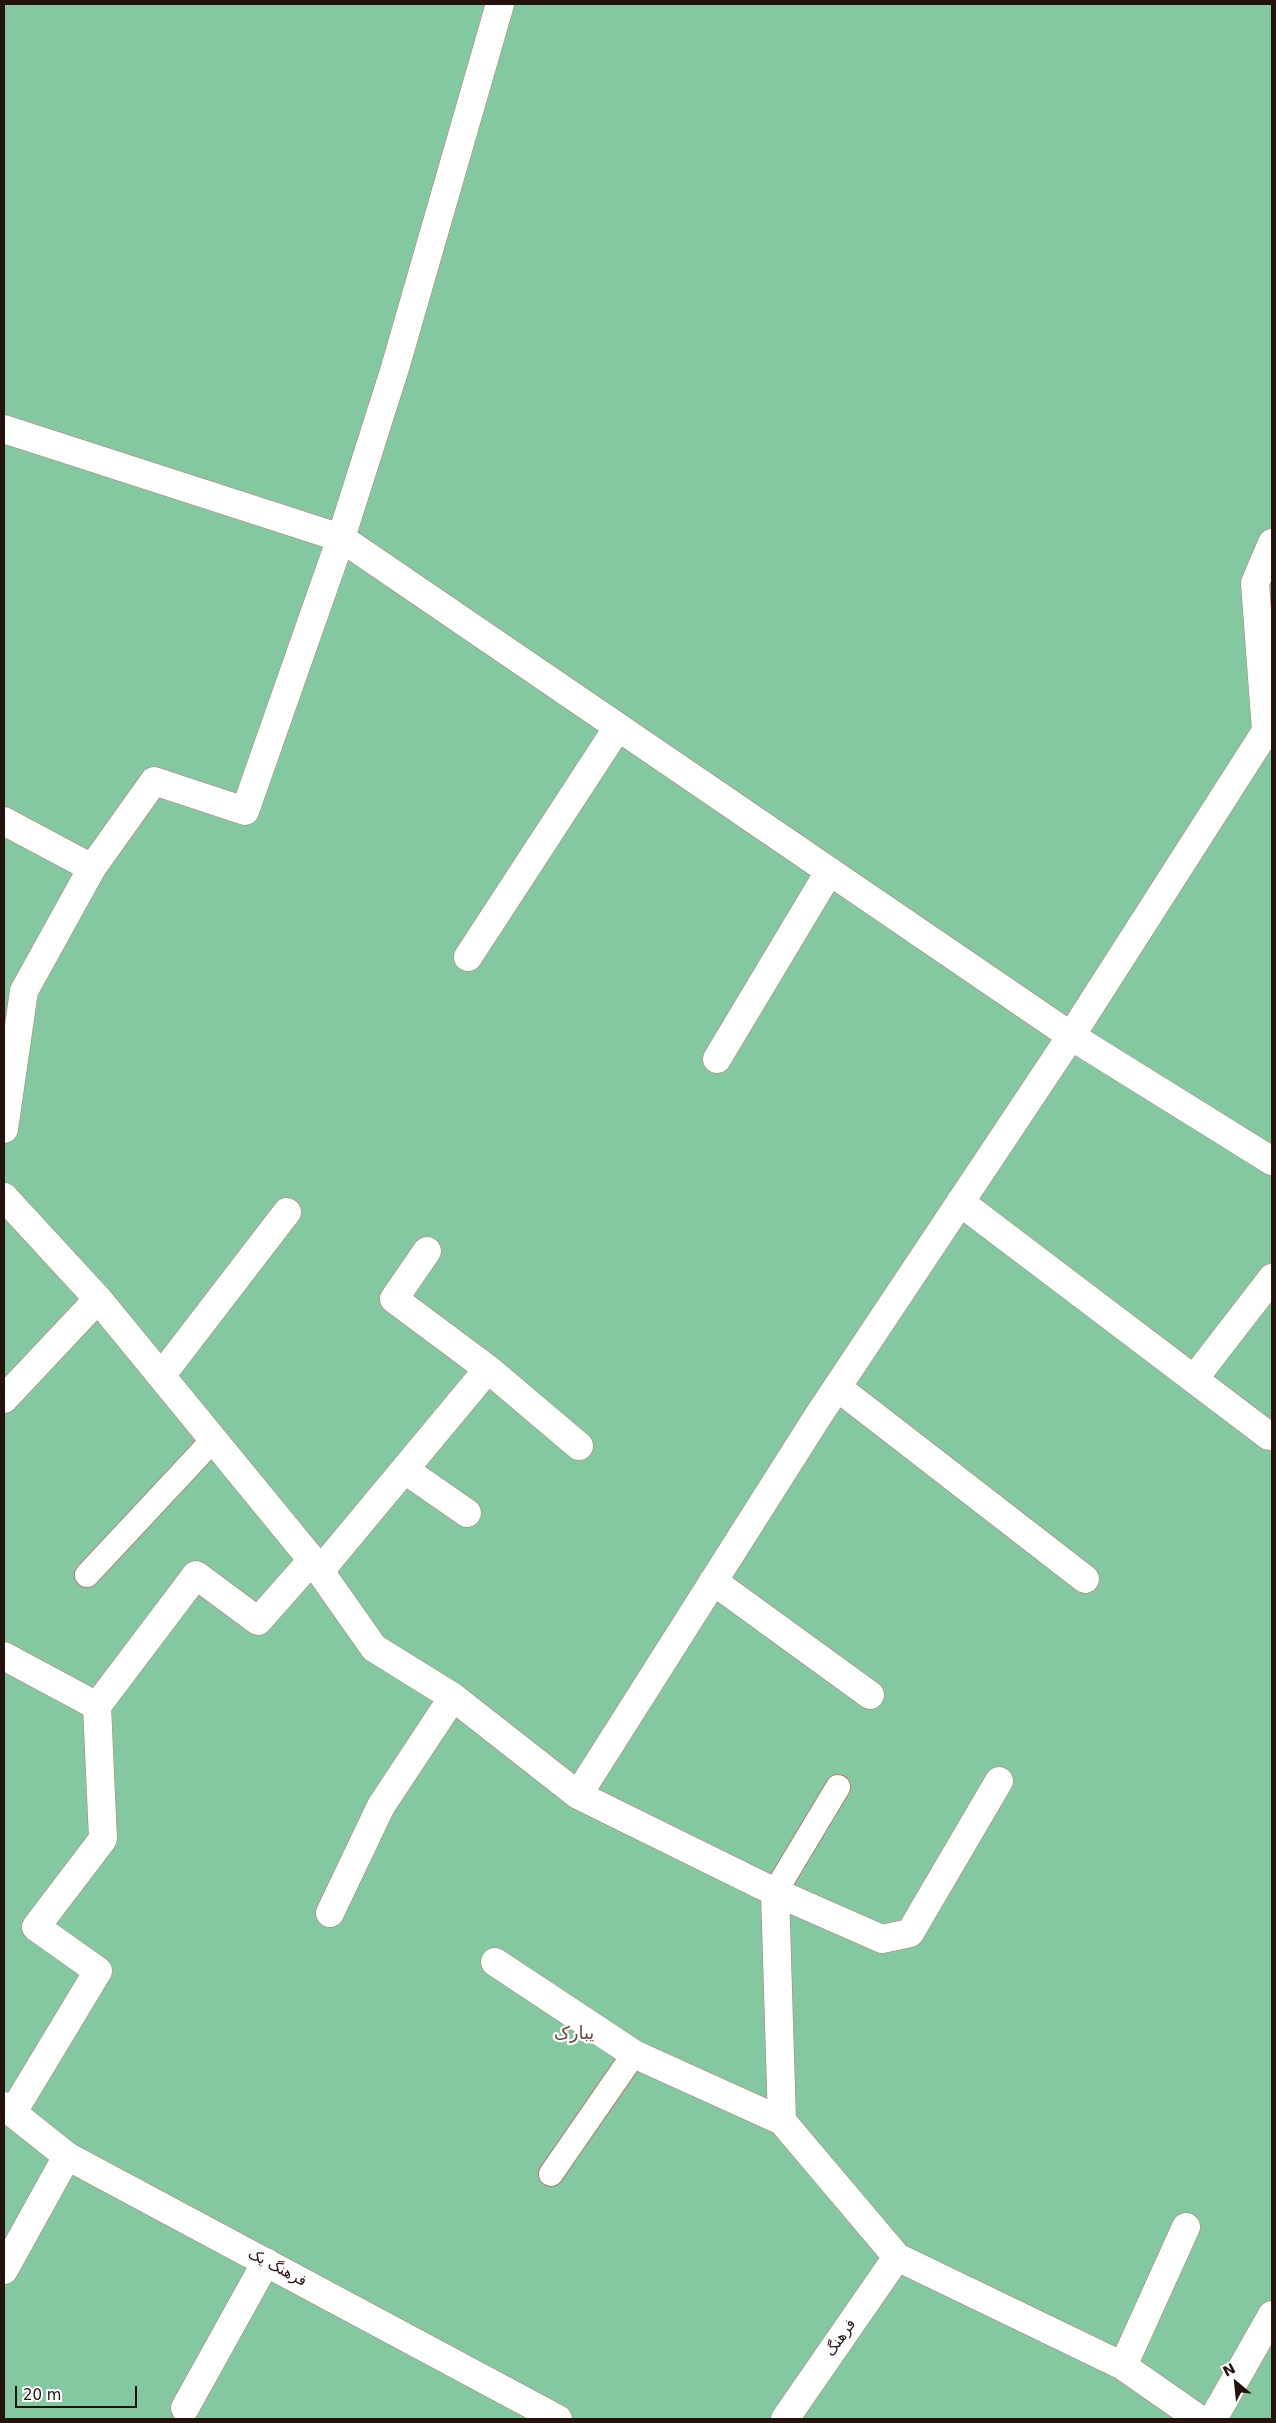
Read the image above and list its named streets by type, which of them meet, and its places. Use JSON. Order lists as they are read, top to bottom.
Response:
{
  "streets": {
    "street": ["فرهنگ یک", "فرهنگ"]
  },
  "districts": ["یبارک"],
  "scale_bar": "20 m",
  "north": "top left"
}
